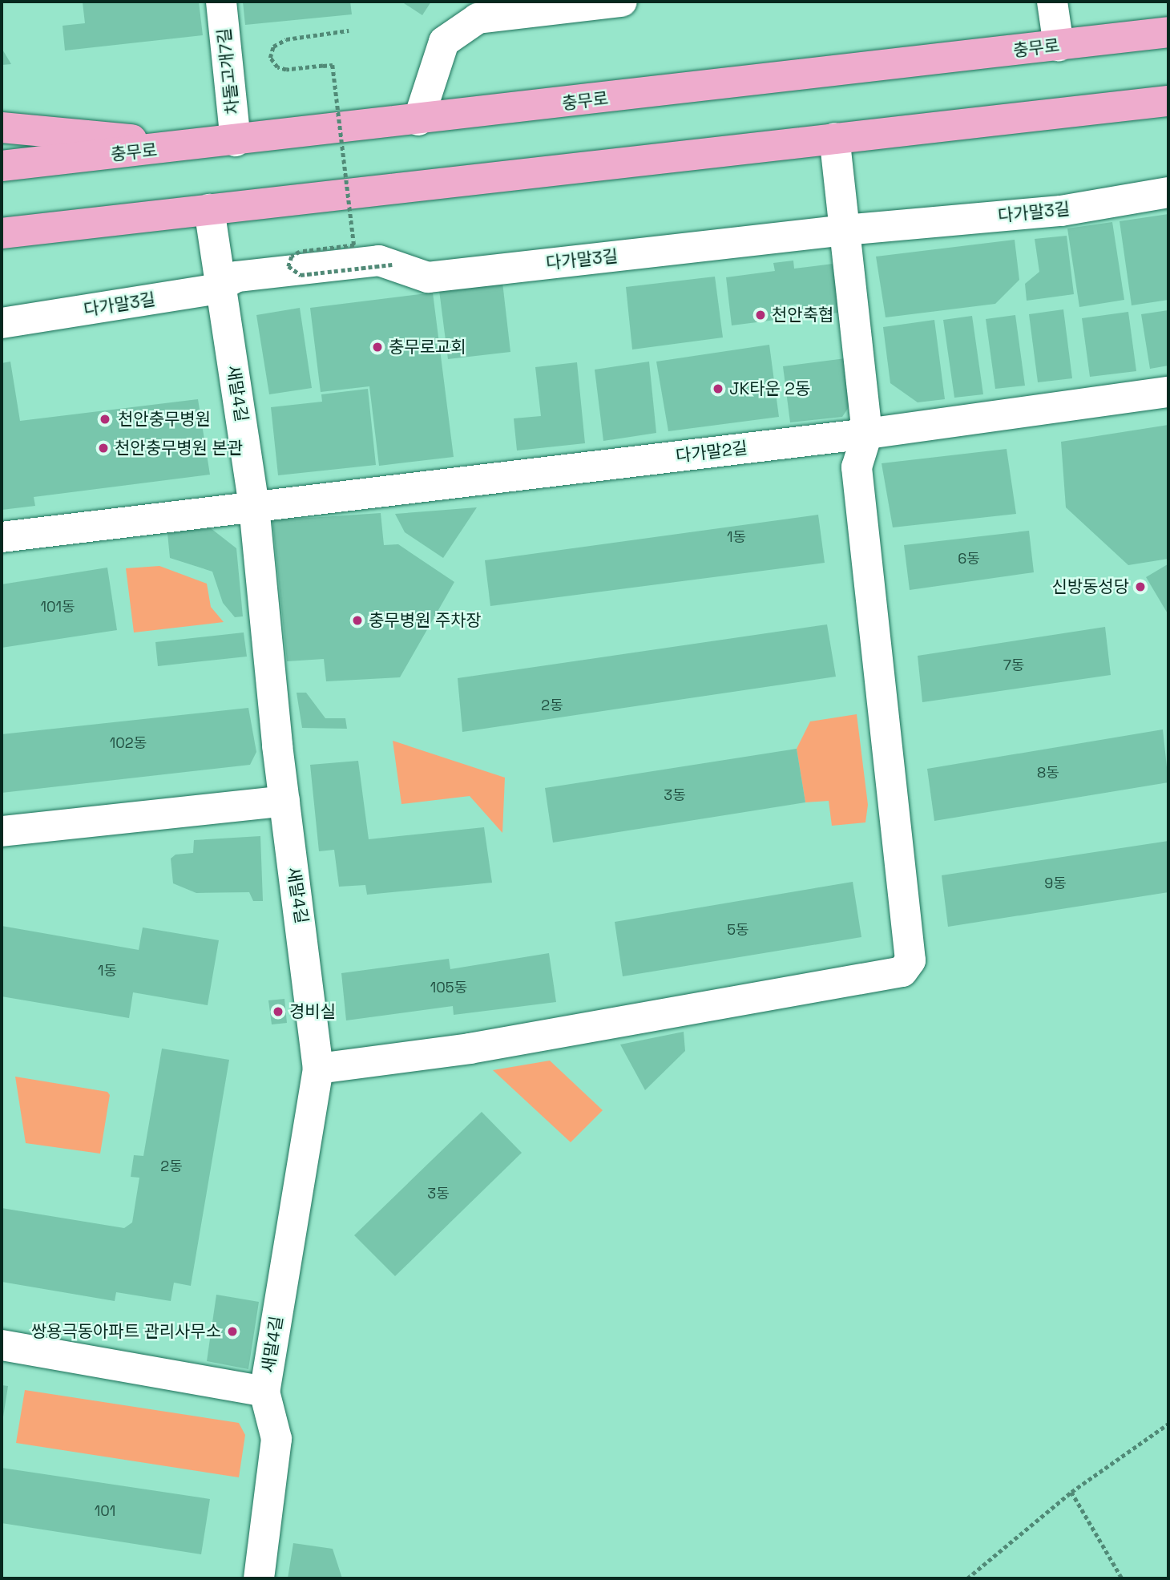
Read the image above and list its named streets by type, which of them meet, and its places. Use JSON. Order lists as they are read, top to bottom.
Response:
{
  "streets": {
    "main road": ["충무로"],
    "street": [
      "차돌고개7길",
      "다가말3길",
      "새말4길",
      "다가말2길"
    ]
  },
  "crossings": [
    ["충무로", "차돌고개7길"],
    ["다가말3길", "새말4길"],
    ["새말4길", "다가말2길"]
  ],
  "places": [
    "천안축협",
    "충무로교회",
    "JK타운 2동",
    "천안충무병원",
    "천안충무병원 본관",
    "신방동성당",
    "충무병원 주차장",
    "경비실",
    "쌍용극동아파트 관리사무소"
  ],
  "house_numbers": [
    "1동",
    "6동",
    "101동",
    "7동",
    "2동",
    "102동",
    "8동",
    "3동",
    "9동",
    "5동",
    "1동",
    "105동",
    "2동",
    "3동",
    "101"
  ]
}
